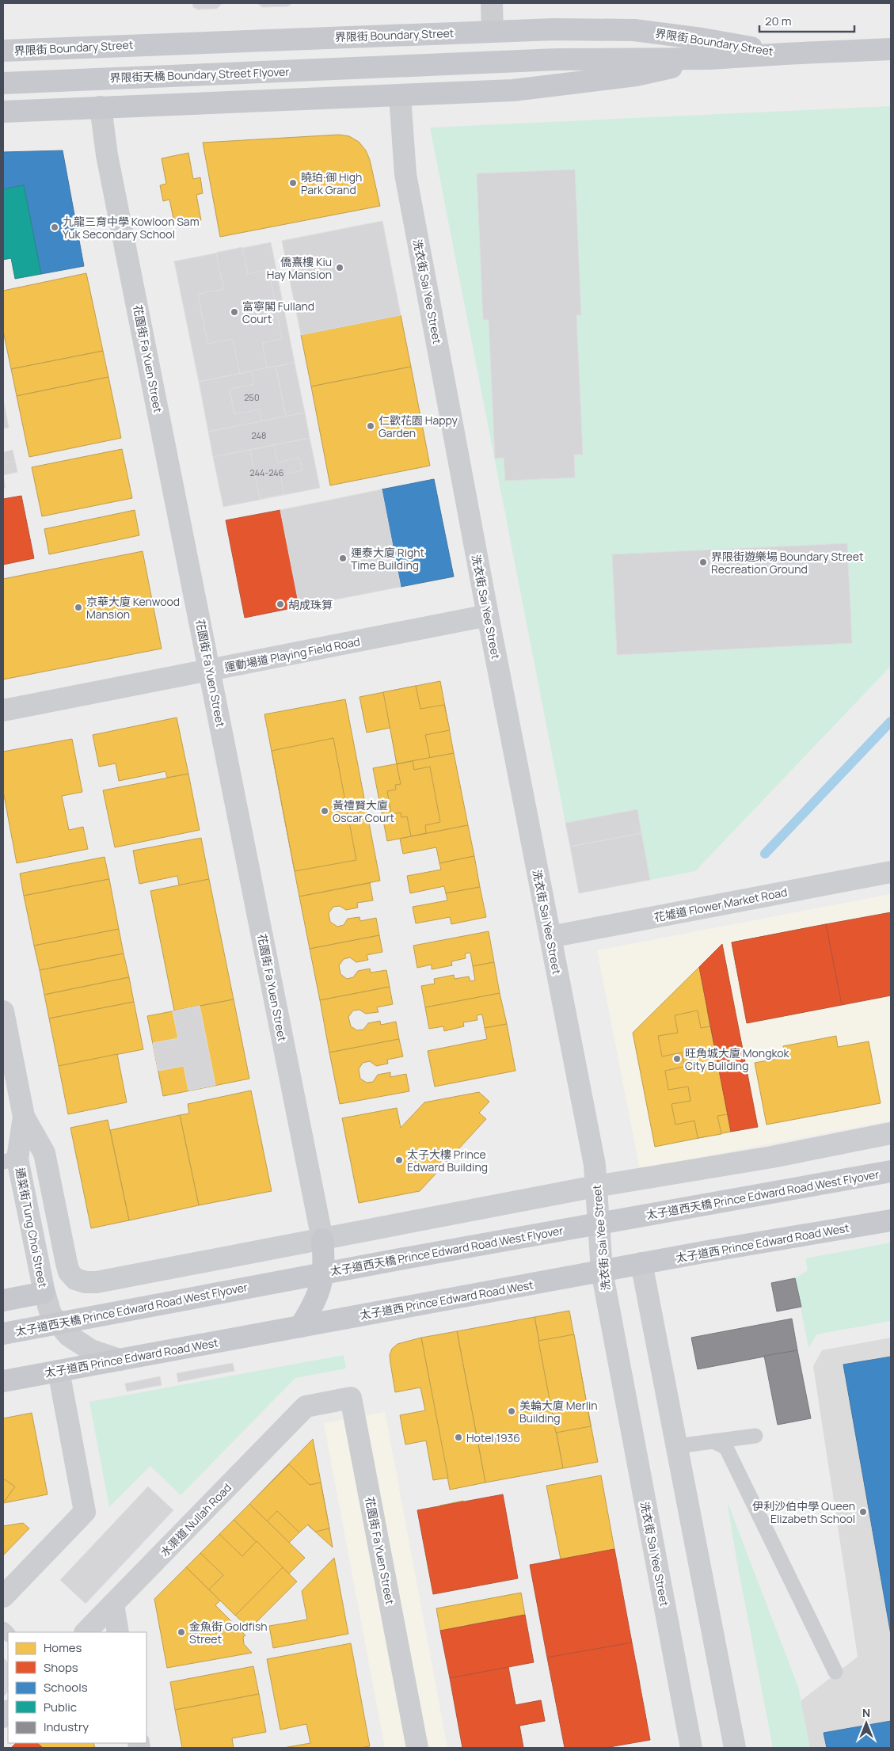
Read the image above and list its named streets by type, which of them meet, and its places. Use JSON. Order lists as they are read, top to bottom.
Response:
{
  "streets": {
    "main road": [
      "界限街 Boundary Street",
      "界限街天橋 Boundary Street Flyover",
      "太子道西天橋 Prince Edward Road West Flyover",
      "太子道西 Prince Edward Road West"
    ],
    "street": [
      "洗衣街 Sai Yee Street",
      "花園街 Fa Yuen Street",
      "運動場道 Playing Field Road",
      "花墟道 Flower Market Road",
      "通菜街 Tung Choi Street",
      "水渠道 Nullah Road"
    ]
  },
  "crossings": [
    ["界限街 Boundary Street", "界限街天橋 Boundary Street Flyover"],
    ["界限街 Boundary Street", "洗衣街 Sai Yee Street"],
    ["界限街 Boundary Street", "花園街 Fa Yuen Street"],
    ["洗衣街 Sai Yee Street", "運動場道 Playing Field Road"],
    ["洗衣街 Sai Yee Street", "花墟道 Flower Market Road"],
    ["洗衣街 Sai Yee Street", "太子道西 Prince Edward Road West"],
    ["花園街 Fa Yuen Street", "運動場道 Playing Field Road"],
    ["花園街 Fa Yuen Street", "水渠道 Nullah Road"],
    ["通菜街 Tung Choi Street", "太子道西 Prince Edward Road West"]
  ],
  "places": [
    "曉珀·御 High Park Grand",
    "九龍三育中學 Kowloon Sam Yuk Secondary School",
    "僑熹樓 Kiu Hay Mansion",
    "富寧閣 Fulland Court",
    "仁歡花園 Happy Garden",
    "運泰大廈 Right Time Building",
    "界限街遊樂場 Boundary Street Recreation Ground",
    "胡成珠算",
    "京華大廈 Kenwood Mansion",
    "黃禮賢大廈 Oscar Court",
    "旺角城大廈 Mongkok City Building",
    "太子大樓 Prince Edward Building",
    "美輪大廈 Merlin Building",
    "Hotel 1936",
    "伊利沙伯中學 Queen Elizabeth School",
    "金魚街 Goldfish Street"
  ],
  "house_numbers": ["250", "248", "244-246"],
  "legend": [
    "Homes",
    "Shops",
    "Schools",
    "Public",
    "Industry"
  ],
  "scale_bar": "20 m",
  "north": "top"
}
